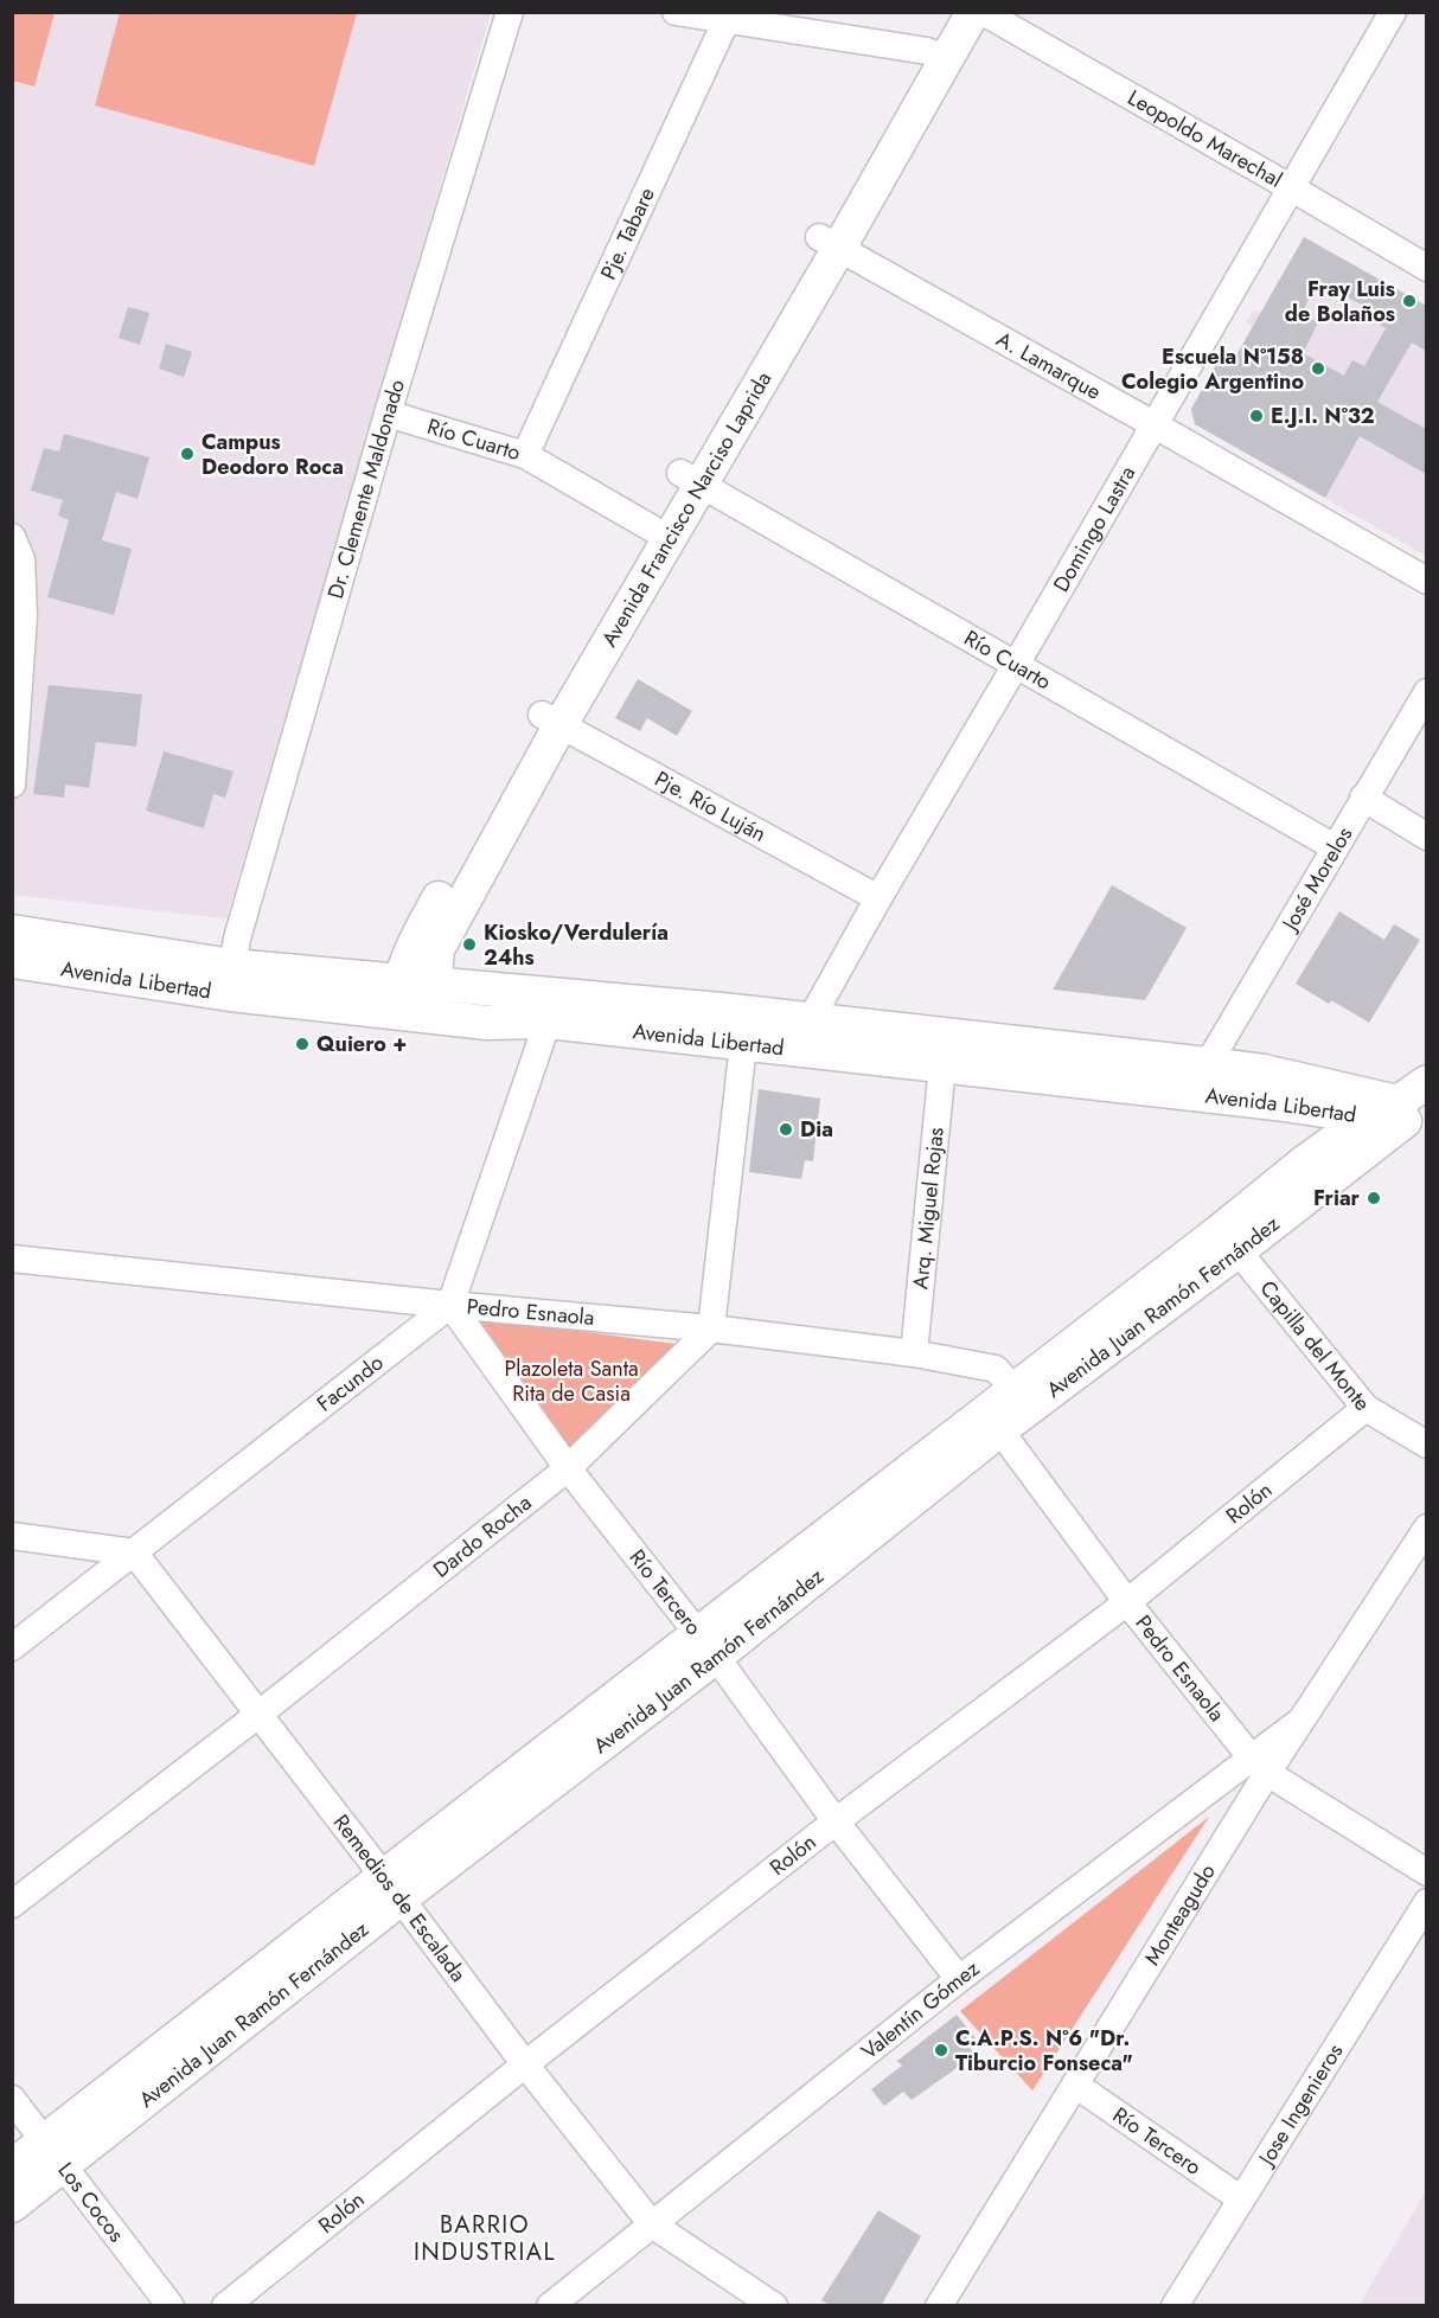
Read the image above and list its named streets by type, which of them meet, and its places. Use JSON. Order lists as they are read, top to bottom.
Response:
{
  "streets": {
    "main road": ["Avenida Francisco Narciso Laprida", "Avenida Libertad", "Avenida Juan Ramón Fernández"],
    "street": [
      "Leopoldo Marechal",
      "Pje. Tabare",
      "A. Lamarque",
      "Río Cuarto",
      "Dr. Clemente Maldonado",
      "Domingo Lastra",
      "Pje. Río Luján",
      "José Morelos",
      "Arq. Miguel Rojas",
      "Pedro Esnaola",
      "Capilla del Monte",
      "Facundo",
      "Rolón",
      "Dardo Rocha",
      "Río Tercero",
      "Remedios de Escalada",
      "Monteagudo",
      "Valentín Gómez",
      "Jose Ingenieros",
      "Los Cocos"
    ]
  },
  "crossings": [
    ["Leopoldo Marechal", "Domingo Lastra"],
    ["Pje. Tabare", "Río Cuarto"],
    ["A. Lamarque", "Avenida Francisco Narciso Laprida"],
    ["A. Lamarque", "Domingo Lastra"],
    ["Río Cuarto", "Dr. Clemente Maldonado"],
    ["Río Cuarto", "Avenida Francisco Narciso Laprida"],
    ["Río Cuarto", "Domingo Lastra"],
    ["Río Cuarto", "José Morelos"],
    ["Dr. Clemente Maldonado", "Avenida Libertad"],
    ["Avenida Francisco Narciso Laprida", "Pje. Río Luján"],
    ["Avenida Francisco Narciso Laprida", "Avenida Libertad"],
    ["Domingo Lastra", "Pje. Río Luján"],
    ["Domingo Lastra", "Avenida Libertad"],
    ["José Morelos", "Avenida Libertad"],
    ["Avenida Libertad", "Arq. Miguel Rojas"],
    ["Avenida Libertad", "Avenida Juan Ramón Fernández"],
    ["Arq. Miguel Rojas", "Pedro Esnaola"],
    ["Avenida Juan Ramón Fernández", "Pedro Esnaola"],
    ["Avenida Juan Ramón Fernández", "Capilla del Monte"],
    ["Avenida Juan Ramón Fernández", "Río Tercero"],
    ["Avenida Juan Ramón Fernández", "Remedios de Escalada"],
    ["Avenida Juan Ramón Fernández", "Los Cocos"],
    ["Pedro Esnaola", "Facundo"],
    ["Pedro Esnaola", "Rolón"],
    ["Pedro Esnaola", "Dardo Rocha"],
    ["Pedro Esnaola", "Río Tercero"],
    ["Pedro Esnaola", "Monteagudo"],
    ["Pedro Esnaola", "Valentín Gómez"],
    ["Capilla del Monte", "Rolón"],
    ["Facundo", "Río Tercero"],
    ["Facundo", "Remedios de Escalada"],
    ["Rolón", "Río Tercero"],
    ["Rolón", "Remedios de Escalada"],
    ["Dardo Rocha", "Río Tercero"],
    ["Dardo Rocha", "Remedios de Escalada"],
    ["Río Tercero", "Monteagudo"],
    ["Río Tercero", "Valentín Gómez"],
    ["Río Tercero", "Jose Ingenieros"],
    ["Remedios de Escalada", "Valentín Gómez"],
    ["Monteagudo", "Valentín Gómez"]
  ],
  "districts": ["BARRIO INDUSTRIAL"],
  "parks": ["Plazoleta Santa Rita de Casia"],
  "places": [
    "Fray Luis de Bolaños",
    "Escuela Nº158 Colegio Argentino",
    "E.J.I. Nº32",
    "Campus Deodoro Roca",
    "Kiosko/Verdulería 24hs",
    "Quiero +",
    "Dia",
    "Friar",
    "C.A.P.S. Nº6 \"Dr. Tiburcio Fonseca\""
  ]
}
